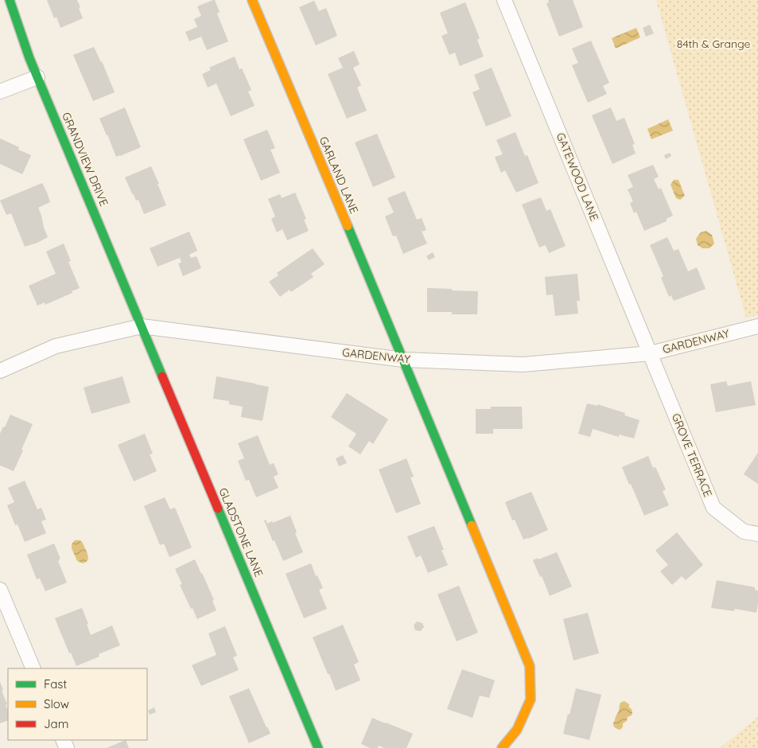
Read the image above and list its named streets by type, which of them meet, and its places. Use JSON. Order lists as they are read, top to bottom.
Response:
{
  "streets": {
    "street": [
      "GRANDVIEW DRIVE",
      "GARLAND LANE",
      "GATEWOOD LANE",
      "GARDENWAY",
      "GROVE TERRACE",
      "GLADSTONE LANE"
    ]
  },
  "crossings": [
    ["GRANDVIEW DRIVE", "GARDENWAY"],
    ["GRANDVIEW DRIVE", "GLADSTONE LANE"],
    ["GARLAND LANE", "GARDENWAY"],
    ["GATEWOOD LANE", "GARDENWAY"],
    ["GATEWOOD LANE", "GROVE TERRACE"],
    ["GARDENWAY", "GROVE TERRACE"],
    ["GARDENWAY", "GLADSTONE LANE"]
  ],
  "parks": ["84th & Grange"],
  "legend": ["Fast", "Slow", "Jam"]
}
